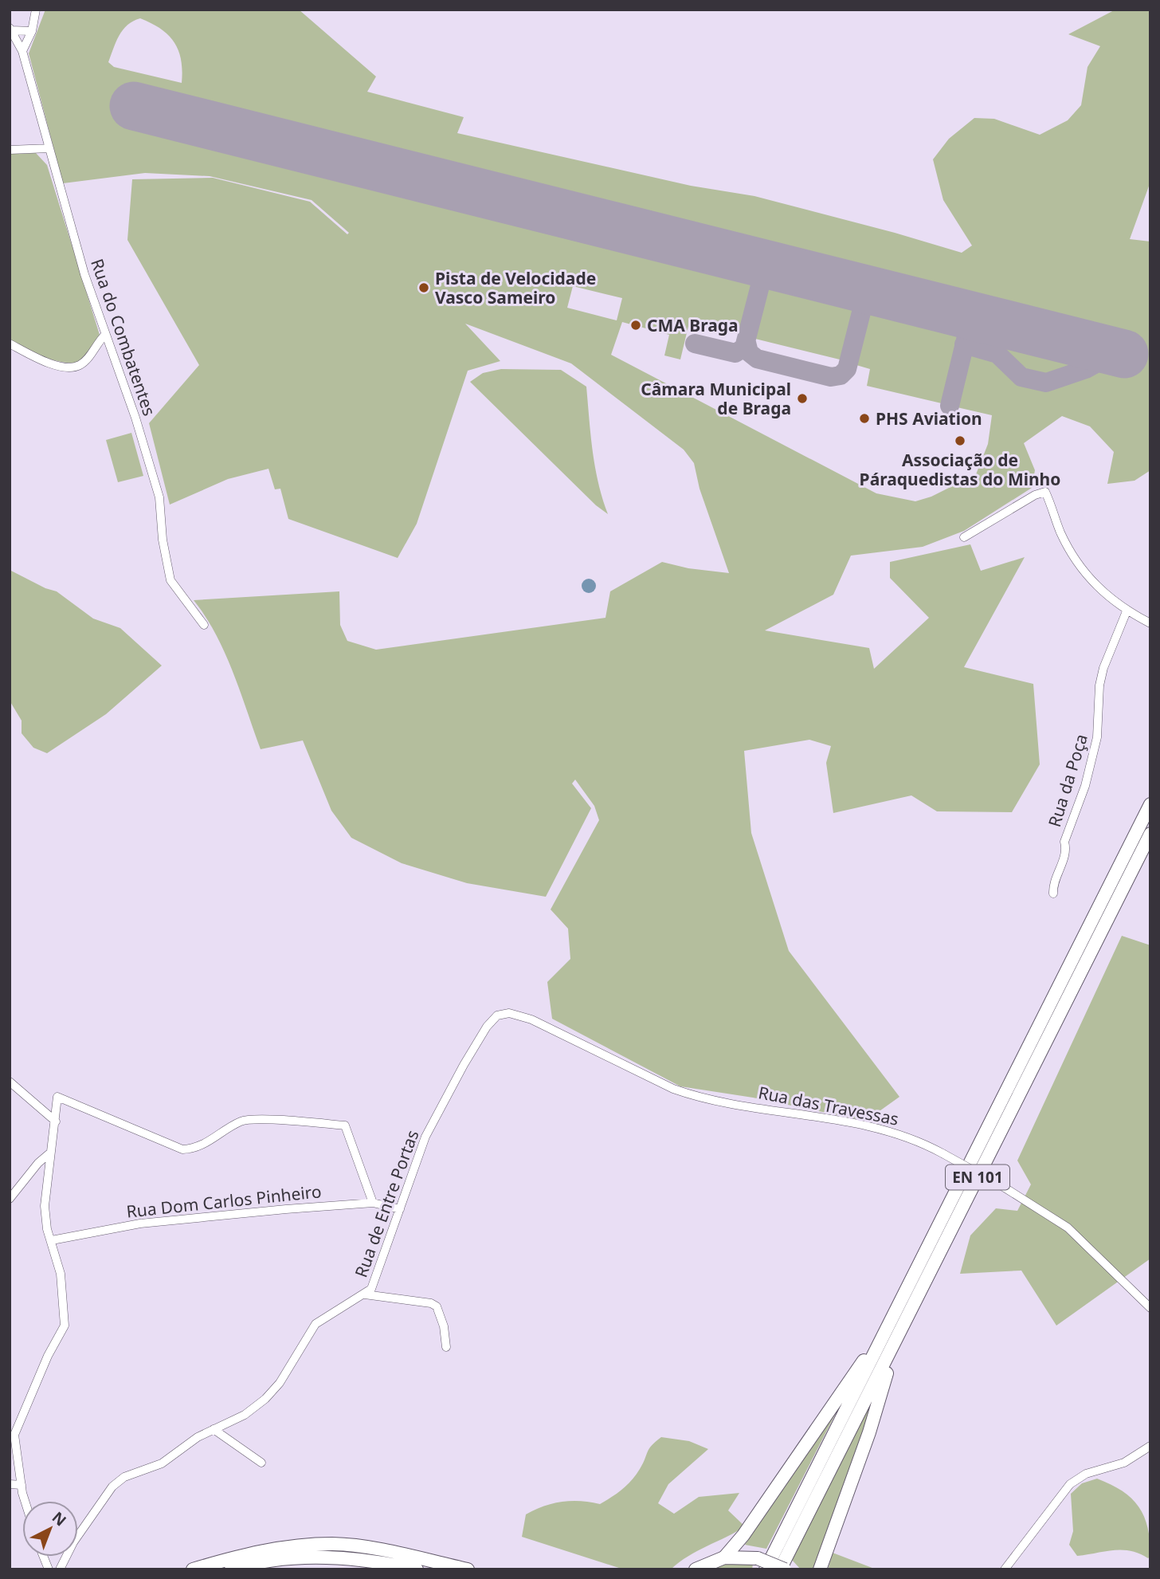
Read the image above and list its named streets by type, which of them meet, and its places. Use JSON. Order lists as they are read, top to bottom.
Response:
{
  "streets": {
    "main road": ["EN 101"],
    "street": [
      "Rua do Combatentes",
      "Rua da Poça",
      "Rua das Travessas",
      "Rua Dom Carlos Pinheiro",
      "Rua de Entre Portas"
    ]
  },
  "crossings": [
    ["Rua das Travessas", "Rua de Entre Portas"],
    ["Rua Dom Carlos Pinheiro", "Rua de Entre Portas"]
  ],
  "places": [
    "Pista de Velocidade Vasco Sameiro",
    "CMA Braga",
    "Câmara Municipal de Braga",
    "PHS Aviation",
    "Associação de Páraquedistas do Minho"
  ],
  "north": "top right"
}
